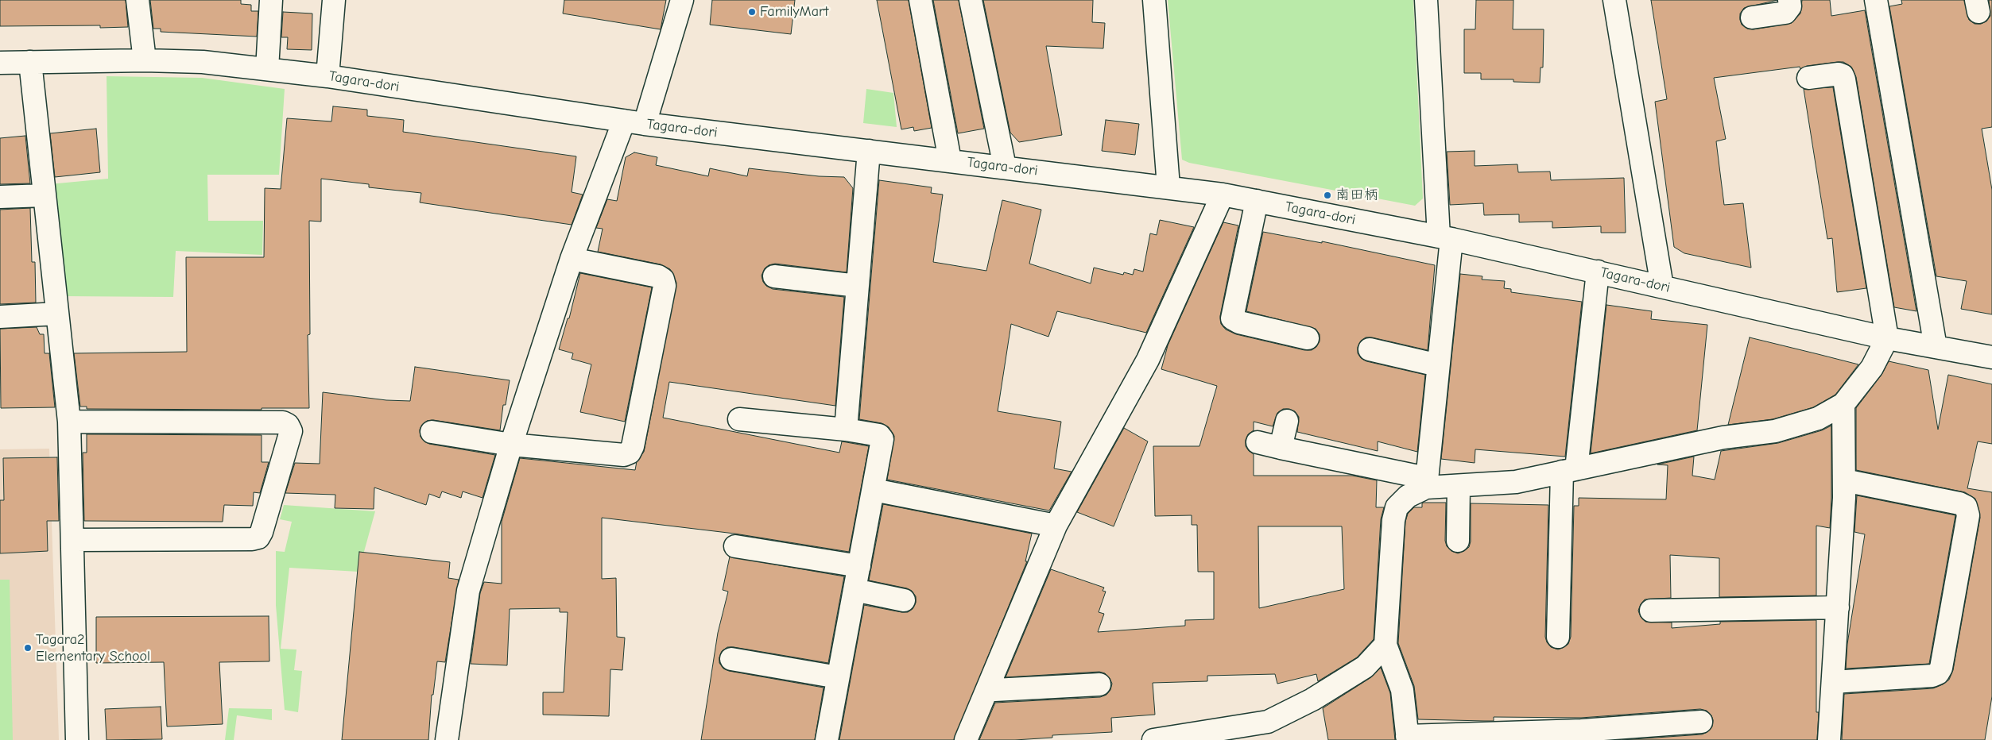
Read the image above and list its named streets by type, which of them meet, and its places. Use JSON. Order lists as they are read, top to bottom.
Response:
{
  "streets": {
    "street": ["Tagara-dori"]
  },
  "places": ["FamilyMart", "南田柄", "Tagara2 Elementary School"]
}
